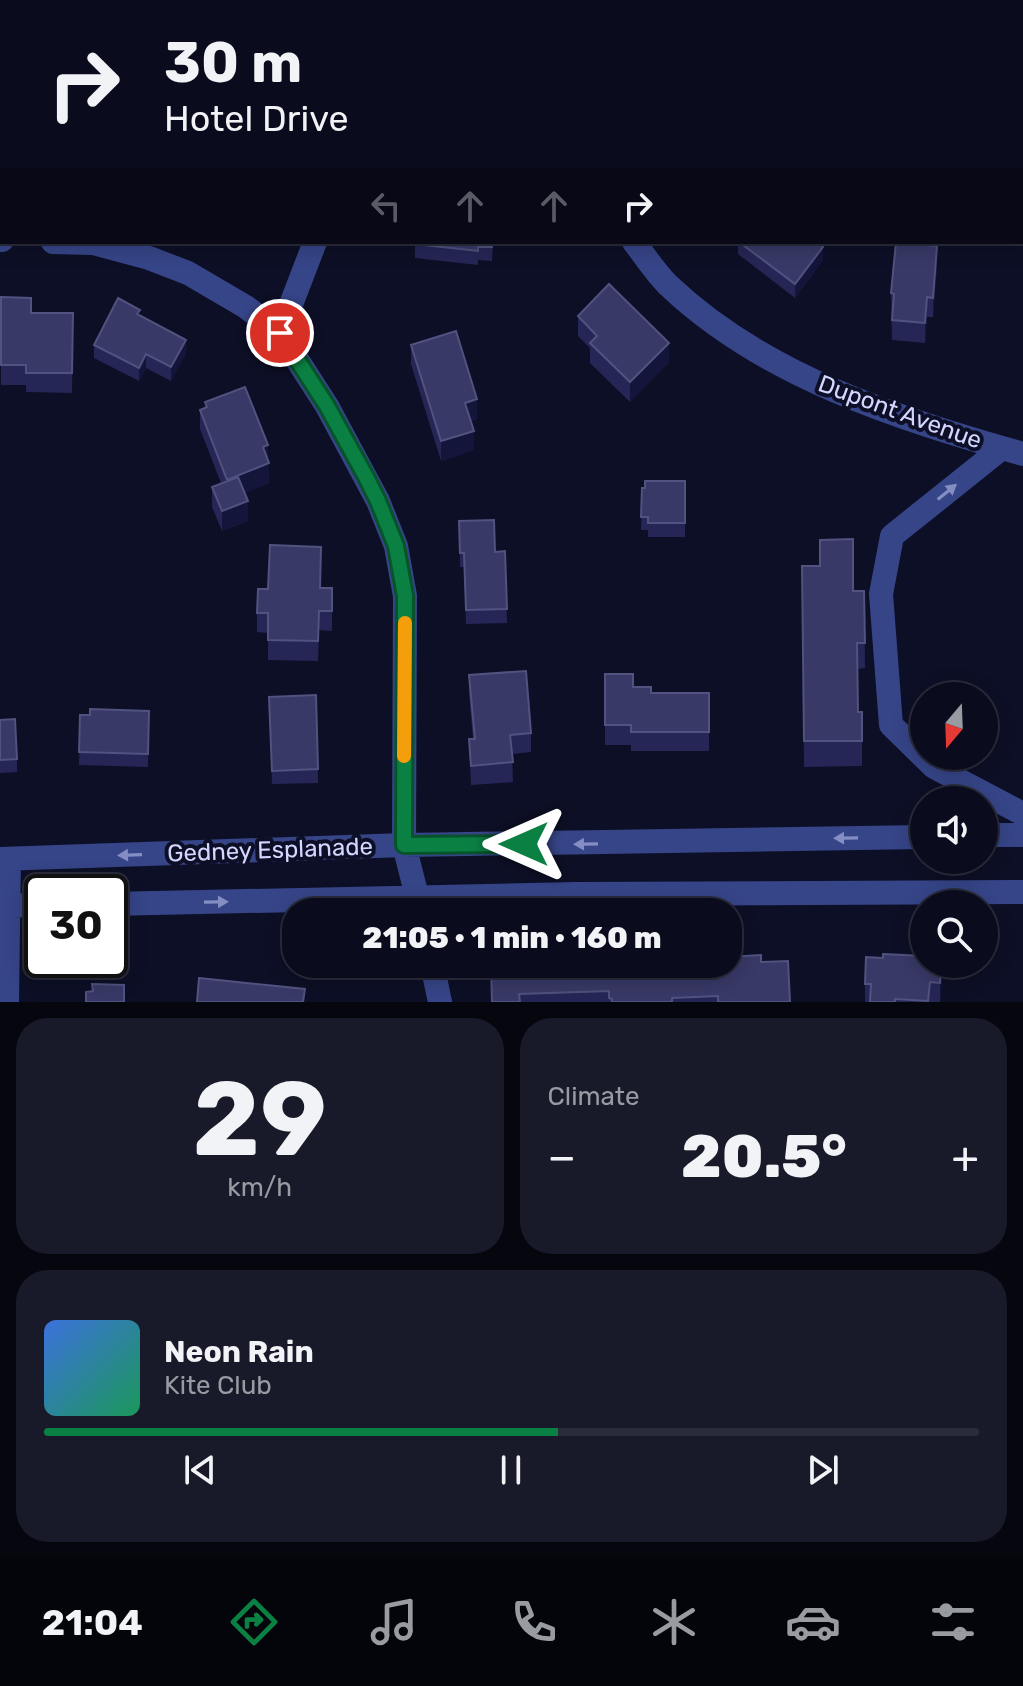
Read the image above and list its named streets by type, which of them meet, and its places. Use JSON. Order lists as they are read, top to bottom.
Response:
{
  "streets": {
    "street": ["Dupont Avenue", "Gedney Esplanade"]
  },
  "north": "bottom",
  "page": {
    "turn": ["30 m", "Hotel Drive"],
    "limit": "30",
    "trip": "21:05 · 1 min · 160 m",
    "tile": [
      ["29", "km/h"],
      "Climate"
    ],
    "heat": ["−", "20.5°", "+"],
    "song": ["Neon Rain", "Kite Club"],
    "tabs": "21:04"
  }
}
